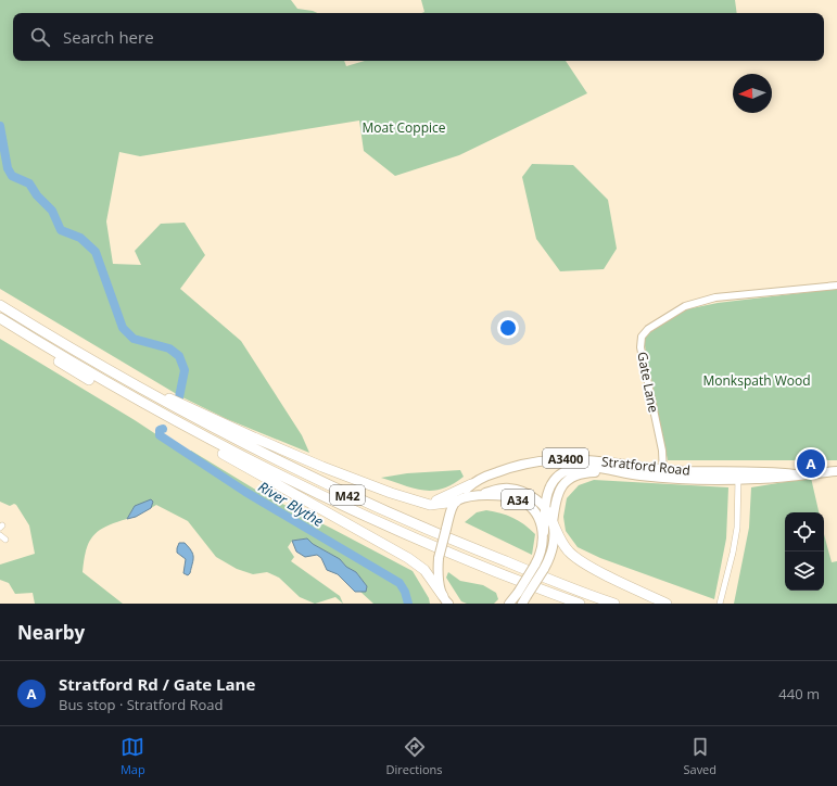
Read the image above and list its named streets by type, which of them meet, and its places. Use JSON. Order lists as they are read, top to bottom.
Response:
{
  "streets": {
    "highway": ["M42"],
    "main road": ["A3400", "Stratford Road", "A34"],
    "street": ["Gate Lane"]
  },
  "crossings": [
    ["Gate Lane", "Stratford Road"],
    ["Stratford Road", "A34"]
  ],
  "water": ["River Blythe"],
  "parks": ["Moat Coppice", "Monkspath Wood"],
  "north": "left",
  "page": {
    "search": "Search here",
    "pins": "A",
    "heading": "Nearby",
    "list": [
      {
        "mark": "A",
        "name": "Stratford Rd / Gate Lane",
        "note": "Bus stop · Stratford Road",
        "value": "440 m"
      }
    ],
    "nav": ["Map", "Directions", "Saved"]
  }
}
